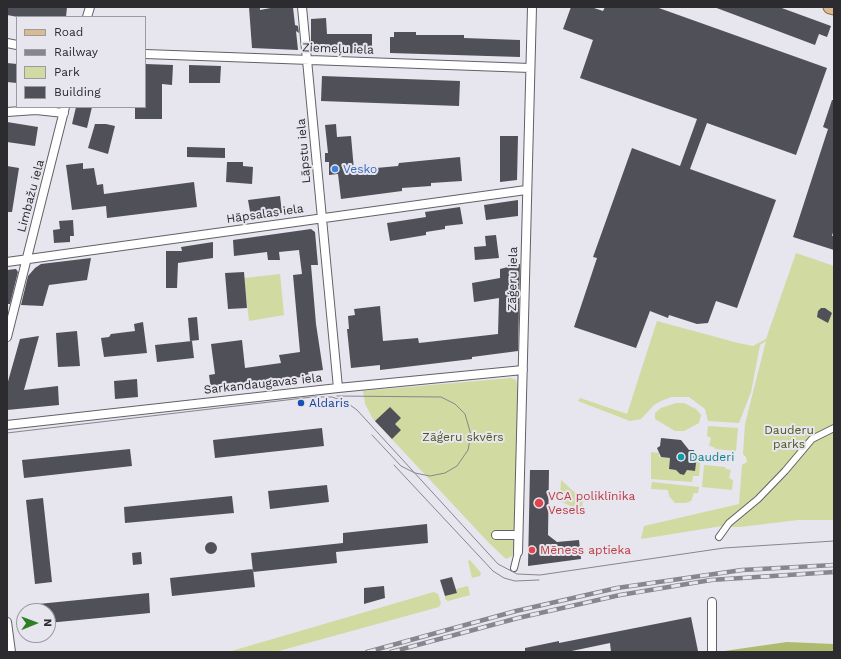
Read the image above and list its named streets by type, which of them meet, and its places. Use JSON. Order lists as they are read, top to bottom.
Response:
{
  "streets": {
    "street": [
      "Ziemeļu iela",
      "Lāpstu iela",
      "Limbažu iela",
      "Hāpsalas iela",
      "Zāģeru iela",
      "Sarkandaugavas iela"
    ]
  },
  "crossings": [
    ["Ziemeļu iela", "Lāpstu iela"],
    ["Ziemeļu iela", "Zāģeru iela"],
    ["Lāpstu iela", "Hāpsalas iela"],
    ["Lāpstu iela", "Sarkandaugavas iela"],
    ["Limbažu iela", "Hāpsalas iela"],
    ["Hāpsalas iela", "Zāģeru iela"],
    ["Zāģeru iela", "Sarkandaugavas iela"]
  ],
  "parks": ["Dauderu parks", "Zāģeru skvērs"],
  "places": [
    "Vesko",
    "Aldaris",
    "Dauderi",
    "VCA poliklīnika Vesels",
    "Mēness aptieka"
  ],
  "legend": [
    "Road",
    "Railway",
    "Park",
    "Building"
  ],
  "north": "right"
}
